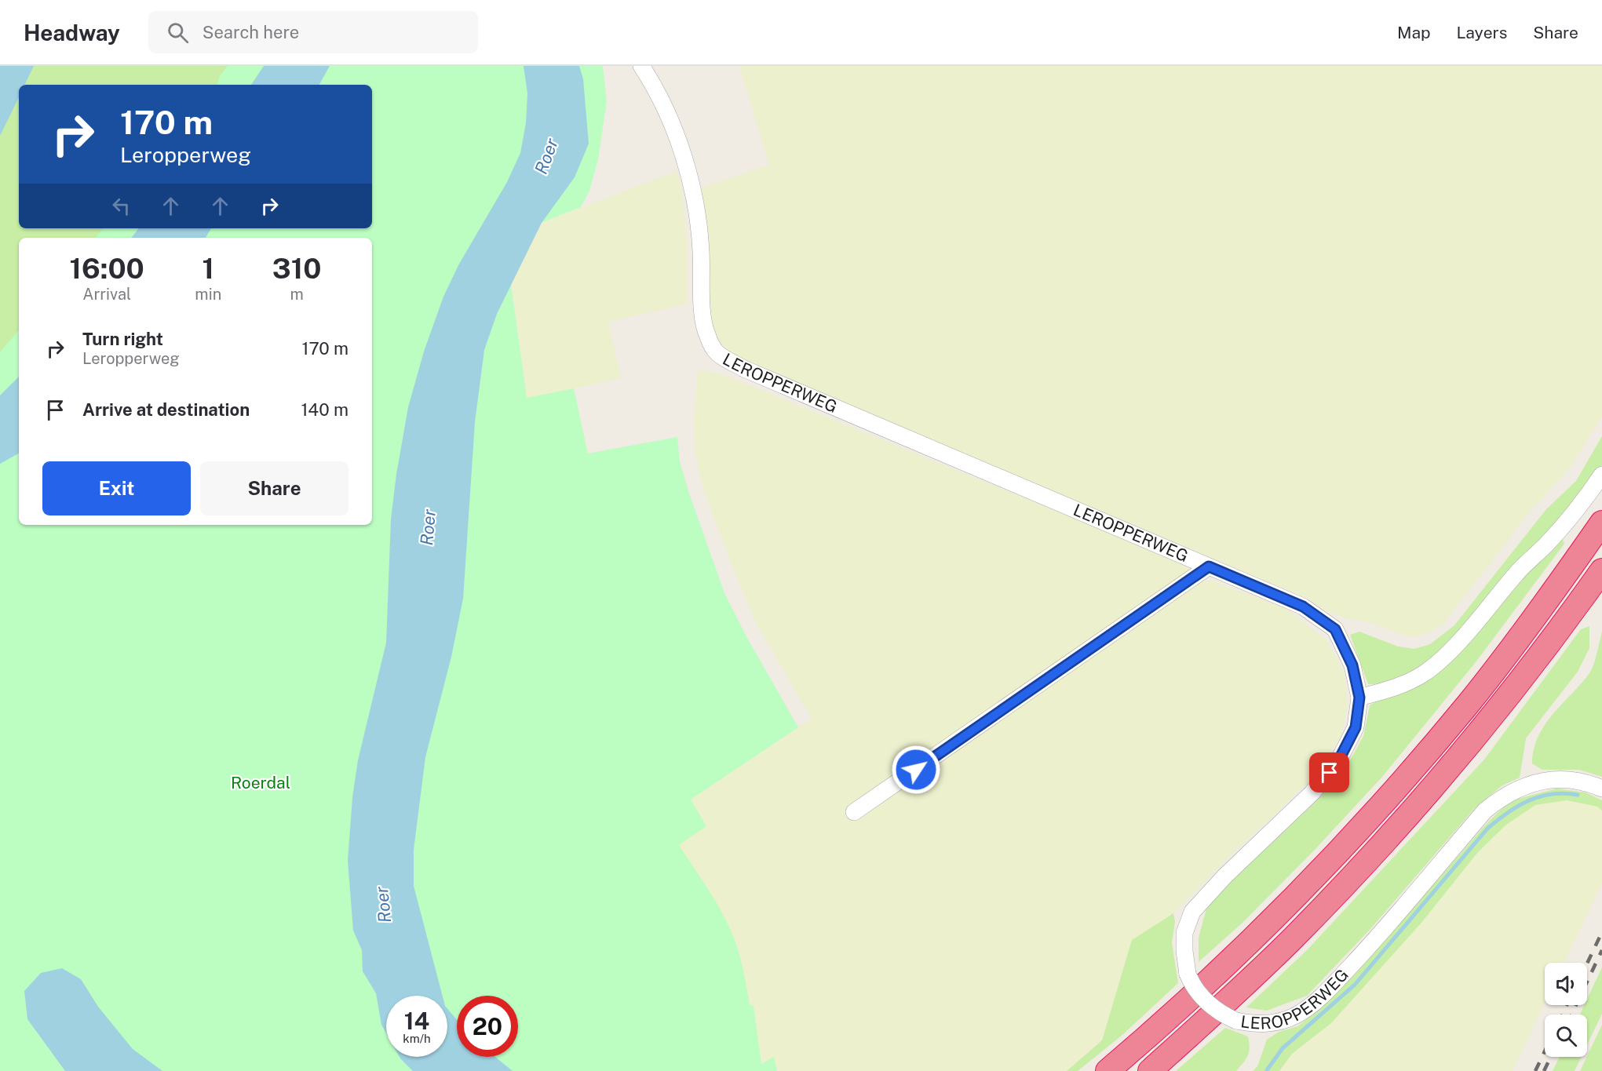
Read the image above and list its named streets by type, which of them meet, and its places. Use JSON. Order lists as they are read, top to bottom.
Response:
{
  "streets": {
    "street": ["LEROPPERWEG"]
  },
  "water": ["Roer"],
  "parks": ["Roerdal"],
  "page": {
    "header": "Headway",
    "search": "Search here",
    "nav": ["Map", "Layers", "Share"],
    "turn": ["170 m", "Leropperweg"],
    "eta": [
      "16:00",
      "Arrival",
      "1",
      "min",
      "310",
      "m"
    ],
    "list": [
      {
        "name": "Turn right",
        "note": "Leropperweg",
        "value": "170 m"
      },
      {
        "name": "Arrive at destination",
        "value": "140 m"
      }
    ],
    "buttons": ["Exit", "Share"],
    "speed": "14 km/h",
    "limit": "20"
  }
}
